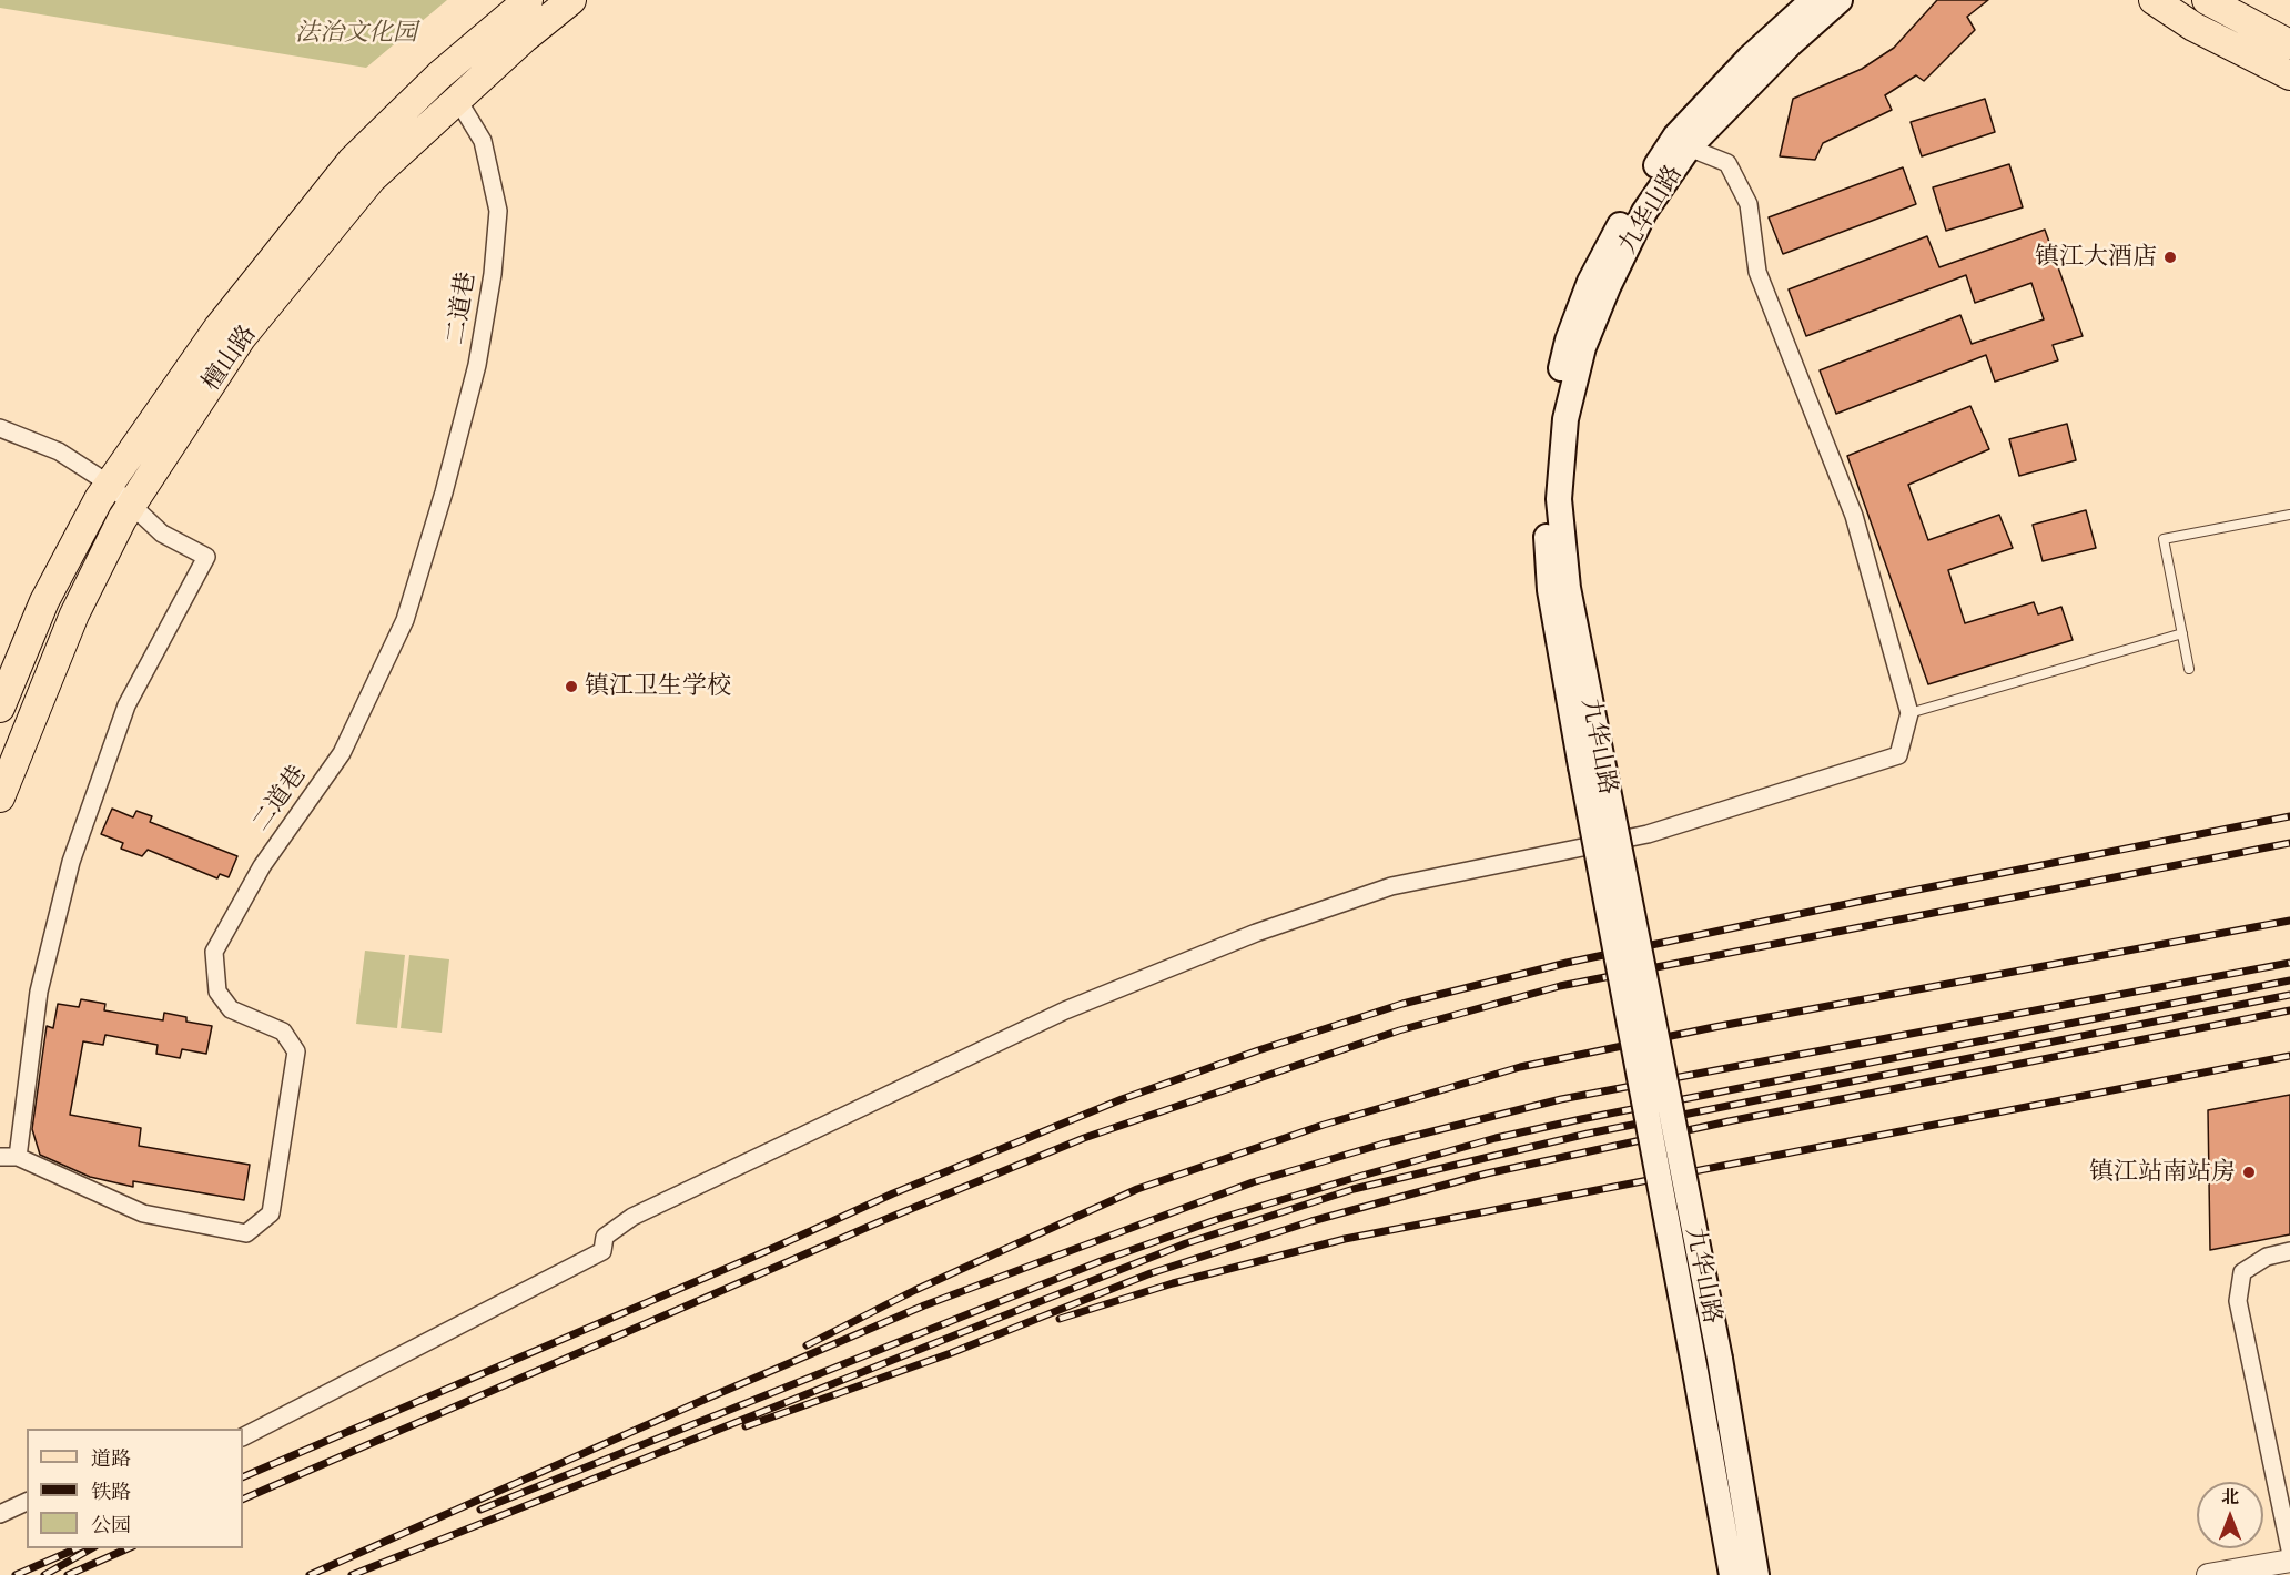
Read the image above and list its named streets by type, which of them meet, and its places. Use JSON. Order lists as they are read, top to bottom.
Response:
{
  "streets": {
    "main road": ["九华山路", "檀山路"],
    "street": ["二道巷"]
  },
  "crossings": [
    ["二道巷", "檀山路"]
  ],
  "parks": ["法治文化园"],
  "places": ["镇江大酒店", "镇江卫生学校", "镇江站南站房"],
  "legend": ["道路", "铁路", "公园"],
  "north": "top"
}
